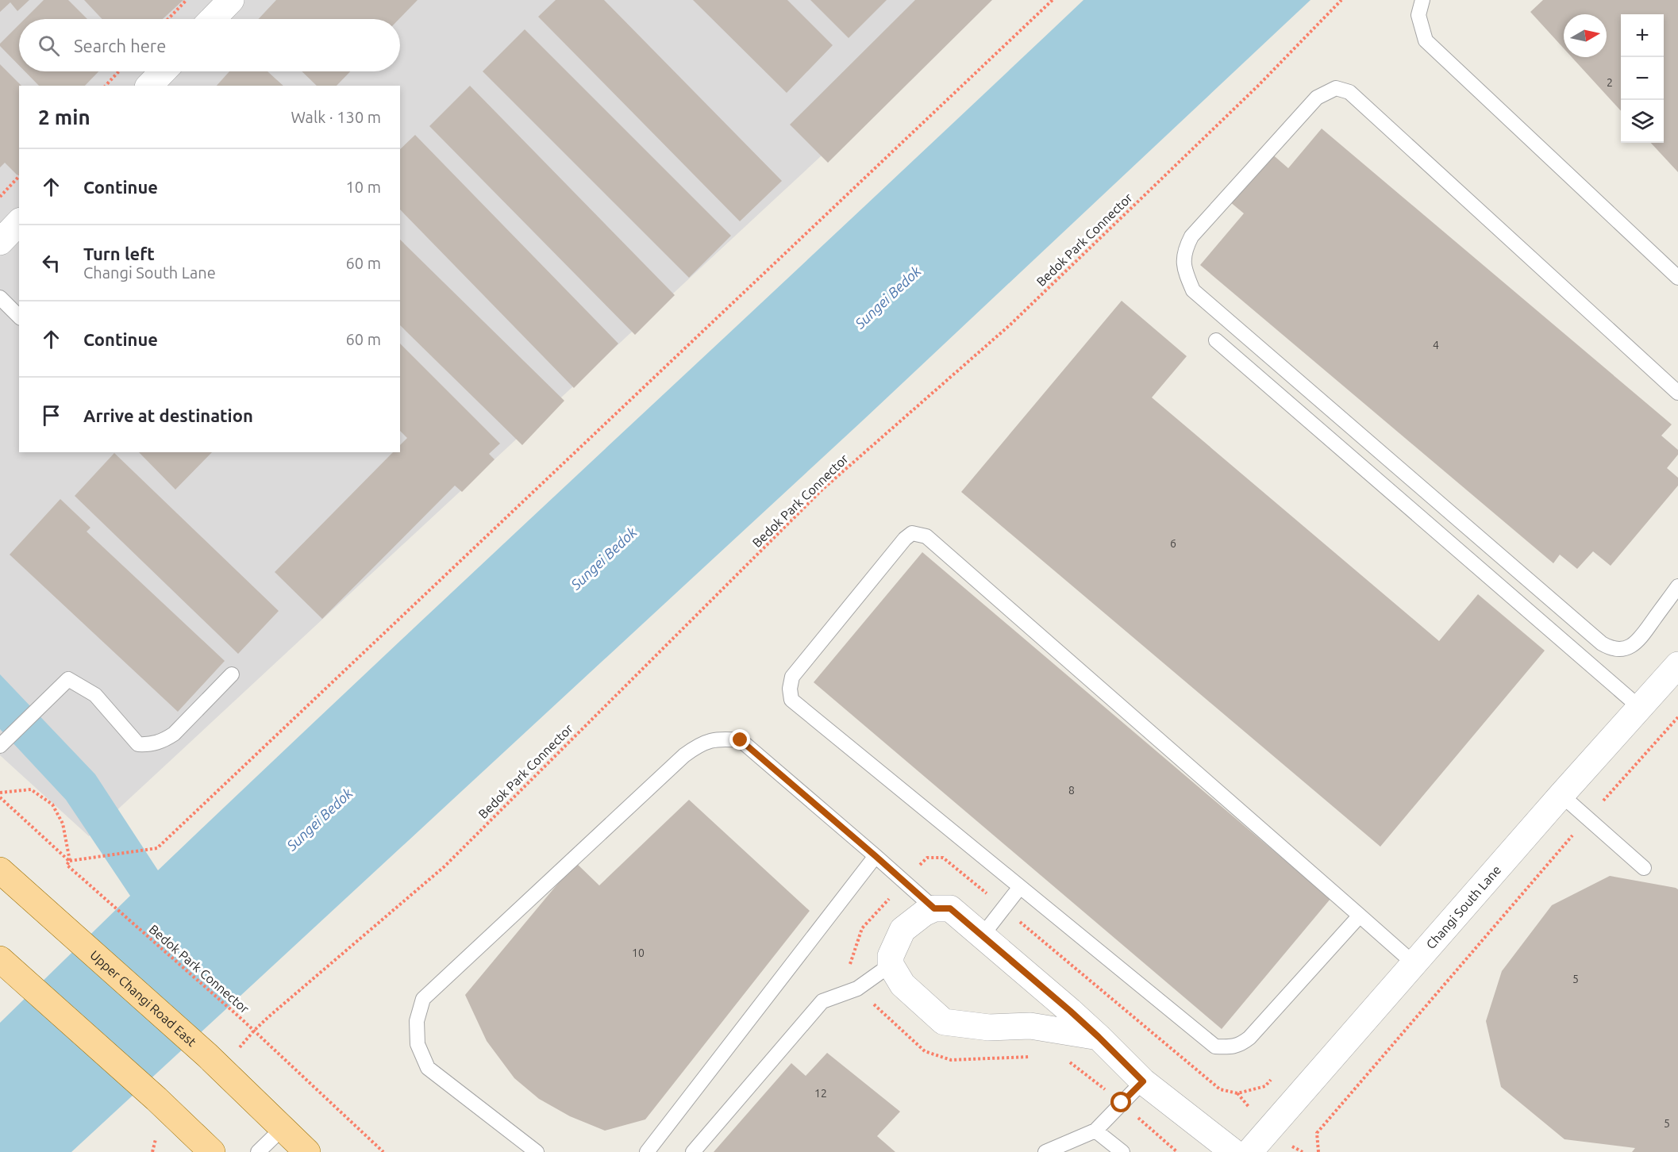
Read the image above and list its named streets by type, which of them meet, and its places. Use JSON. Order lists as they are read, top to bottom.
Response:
{
  "streets": {
    "main road": ["Upper Changi Road East"],
    "street": ["Changi South Lane"],
    "path": ["Bedok Park Connector"]
  },
  "water": ["Sungei Bedok"],
  "house_numbers": [
    "2",
    "4",
    "6",
    "8",
    "10",
    "5",
    "12",
    "5"
  ],
  "north": "right",
  "page": {
    "map_buttons": ["+", "−"],
    "search": "Search here",
    "heading": ["2 min", "Walk · 130 m"],
    "list": [
      ["Continue", "10 m"],
      ["Turn left", "Changi South Lane", "60 m"],
      ["Continue", "60 m"],
      "Arrive at destination"
    ]
  }
}
